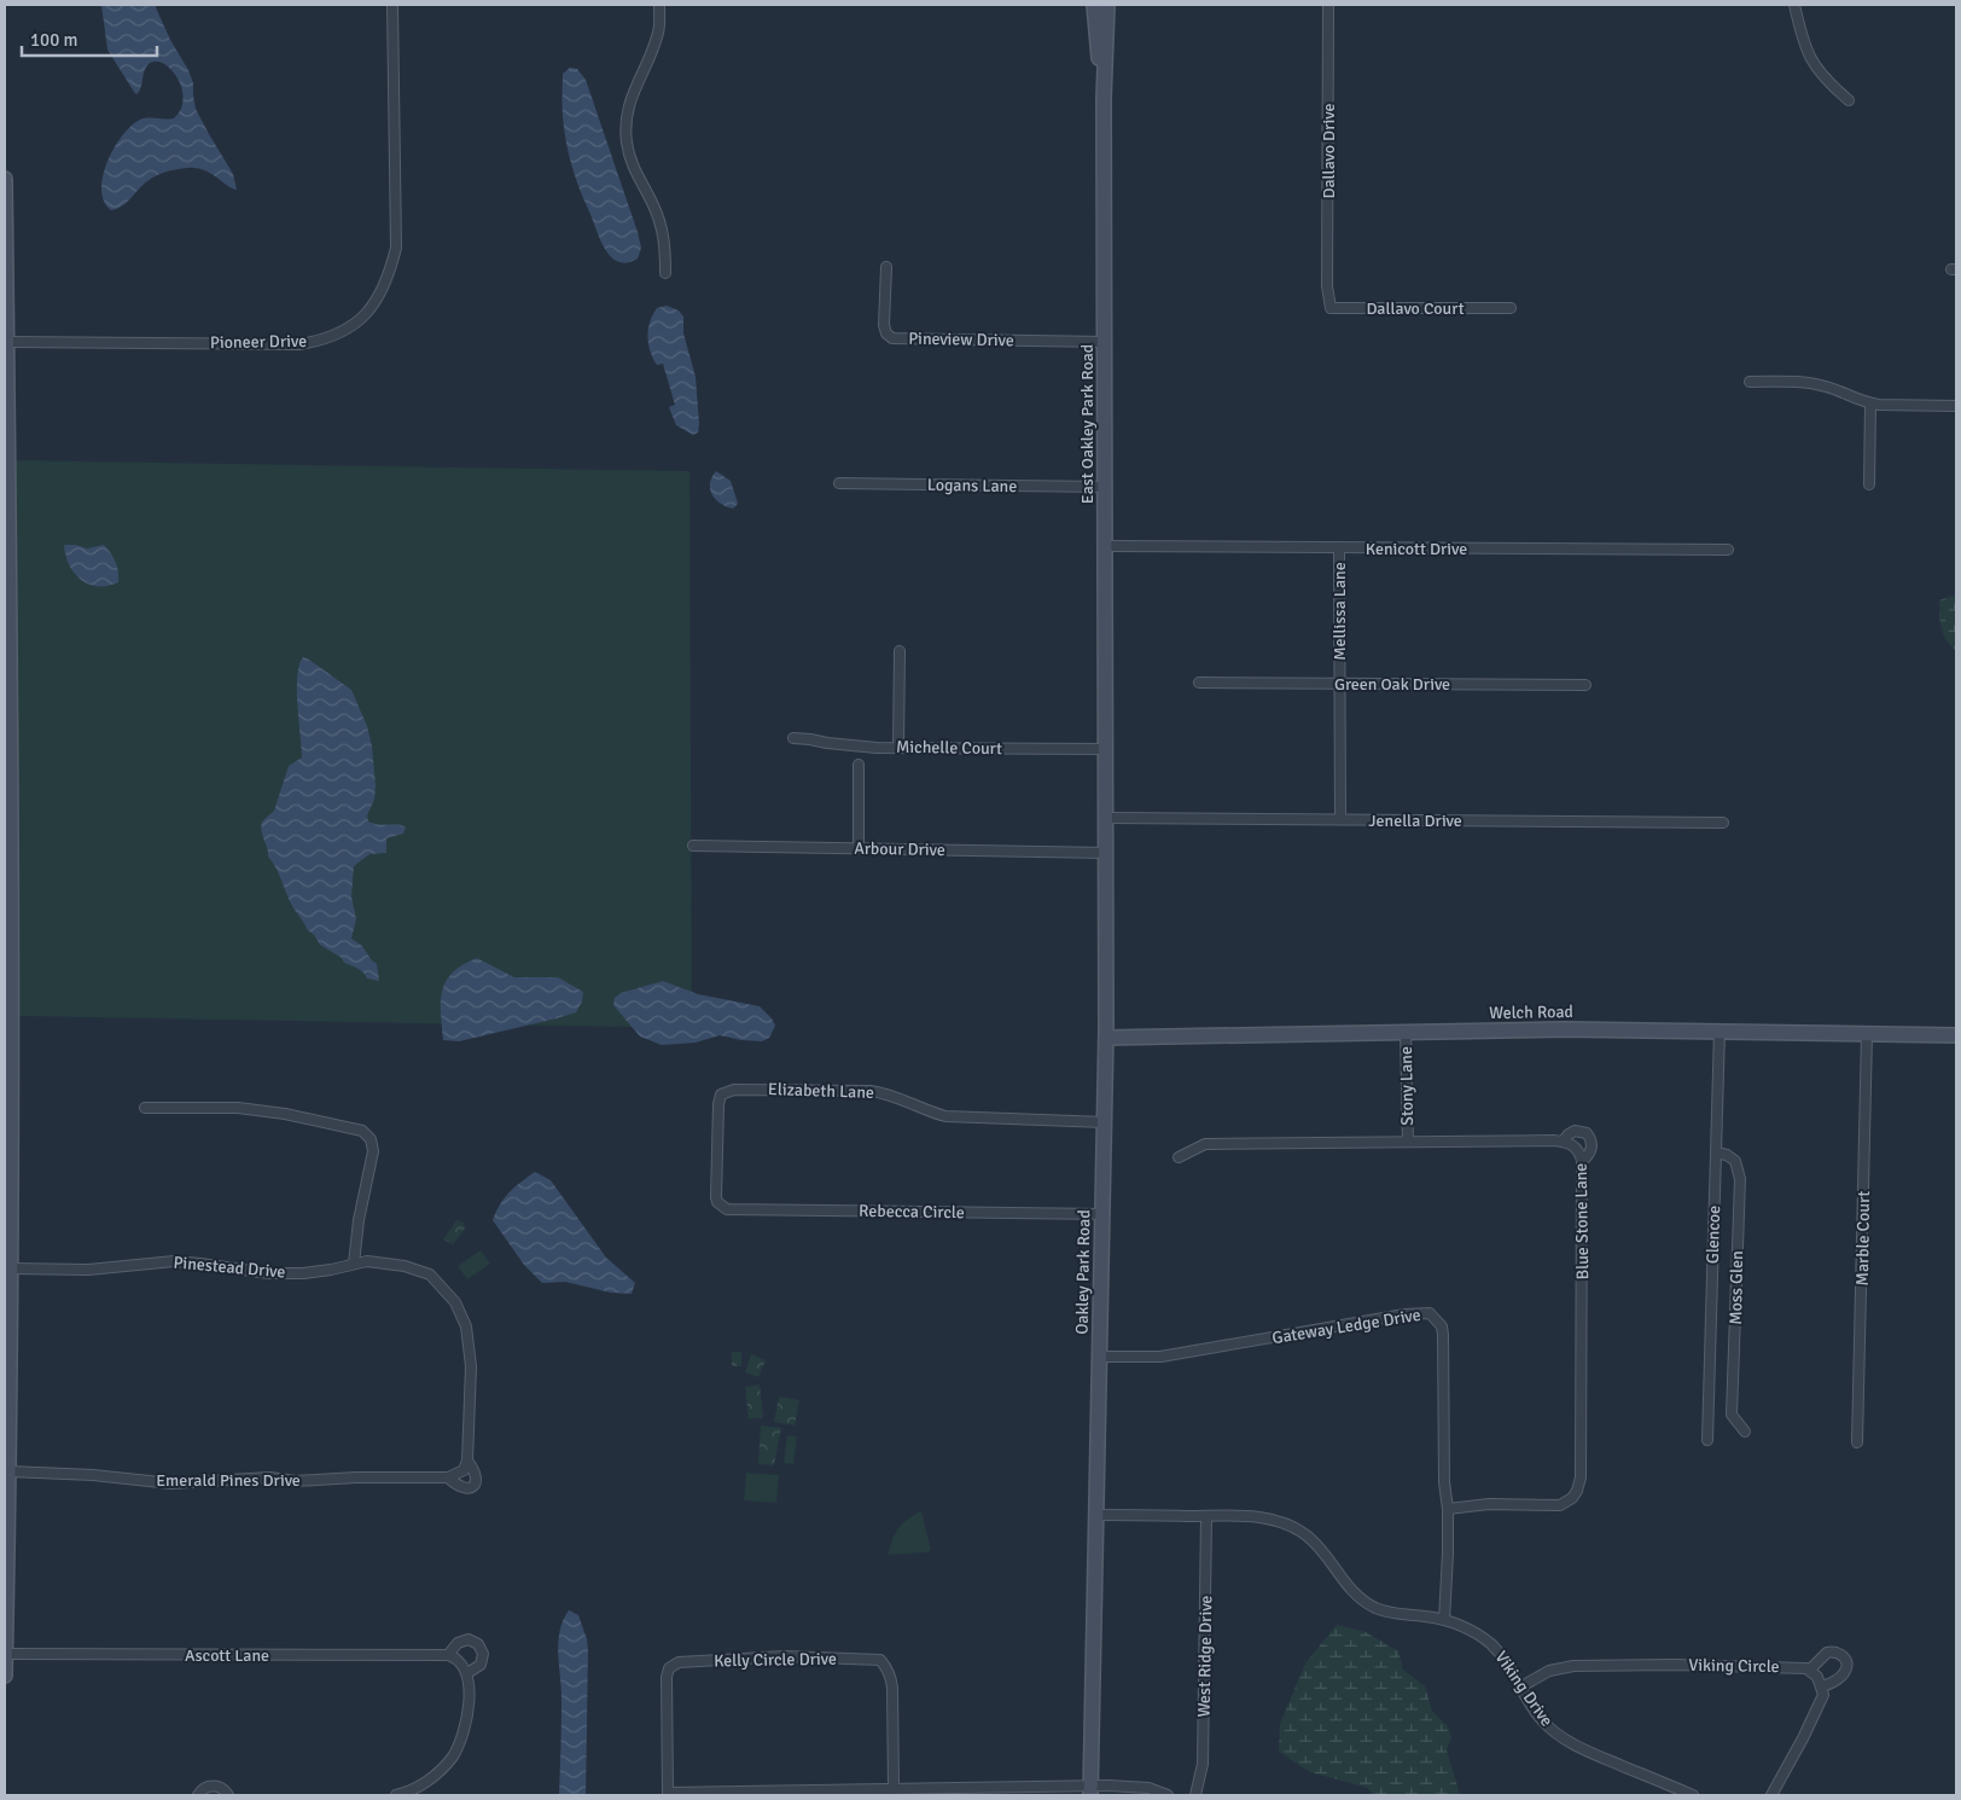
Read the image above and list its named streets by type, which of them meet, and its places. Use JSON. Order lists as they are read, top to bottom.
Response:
{
  "streets": {
    "street": [
      "Dallavo Drive",
      "Dallavo Court",
      "Pineview Drive",
      "Pioneer Drive",
      "East Oakley Park Road",
      "Logans Lane",
      "Kenicott Drive",
      "Mellissa Lane",
      "Green Oak Drive",
      "Michelle Court",
      "Jenella Drive",
      "Arbour Drive",
      "Welch Road",
      "Stony Lane",
      "Elizabeth Lane",
      "Rebecca Circle",
      "Blue Stone Lane",
      "Glencoe",
      "Marble Court",
      "Pinestead Drive",
      "Oakley Park Road",
      "Moss Glen",
      "Gateway Ledge Drive",
      "Emerald Pines Drive",
      "Ascott Lane",
      "West Ridge Drive",
      "Kelly Circle Drive",
      "Viking Circle",
      "Viking Drive"
    ]
  },
  "crossings": [
    ["Dallavo Drive", "Dallavo Court"],
    ["Pineview Drive", "East Oakley Park Road"],
    ["East Oakley Park Road", "Logans Lane"],
    ["East Oakley Park Road", "Kenicott Drive"],
    ["East Oakley Park Road", "Michelle Court"],
    ["East Oakley Park Road", "Oakley Park Road"],
    ["Kenicott Drive", "Mellissa Lane"],
    ["Mellissa Lane", "Green Oak Drive"],
    ["Mellissa Lane", "Jenella Drive"],
    ["Michelle Court", "Oakley Park Road"],
    ["Jenella Drive", "Oakley Park Road"],
    ["Arbour Drive", "Oakley Park Road"],
    ["Welch Road", "Stony Lane"],
    ["Welch Road", "Glencoe"],
    ["Welch Road", "Marble Court"],
    ["Welch Road", "Oakley Park Road"],
    ["Stony Lane", "Blue Stone Lane"],
    ["Elizabeth Lane", "Rebecca Circle"],
    ["Elizabeth Lane", "Oakley Park Road"],
    ["Rebecca Circle", "Oakley Park Road"],
    ["Blue Stone Lane", "Gateway Ledge Drive"],
    ["Glencoe", "Moss Glen"],
    ["Pinestead Drive", "Emerald Pines Drive"],
    ["Oakley Park Road", "Gateway Ledge Drive"],
    ["Oakley Park Road", "Viking Drive"],
    ["Gateway Ledge Drive", "Viking Drive"],
    ["West Ridge Drive", "Viking Drive"],
    ["Viking Circle", "Viking Drive"]
  ],
  "scale_bar": "100 m"
}
